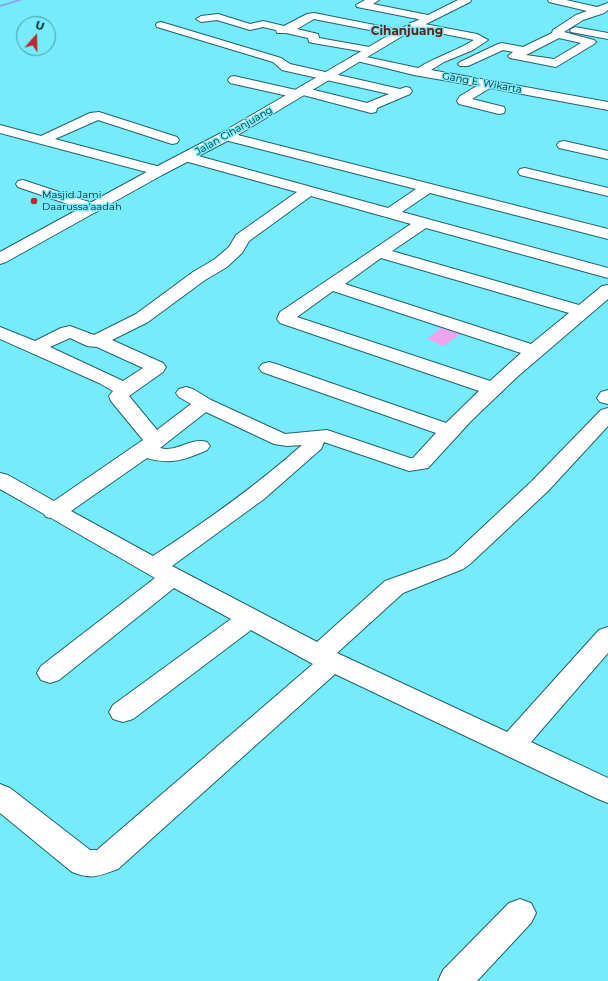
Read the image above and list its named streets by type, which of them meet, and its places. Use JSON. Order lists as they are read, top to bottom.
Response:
{
  "streets": {
    "street": ["Gang E. Wikarta", "Jalan Cihanjuang"]
  },
  "districts": ["Cihanjuang"],
  "places": ["Masjid Jami Daarussa'aadah"],
  "north": "top"
}
